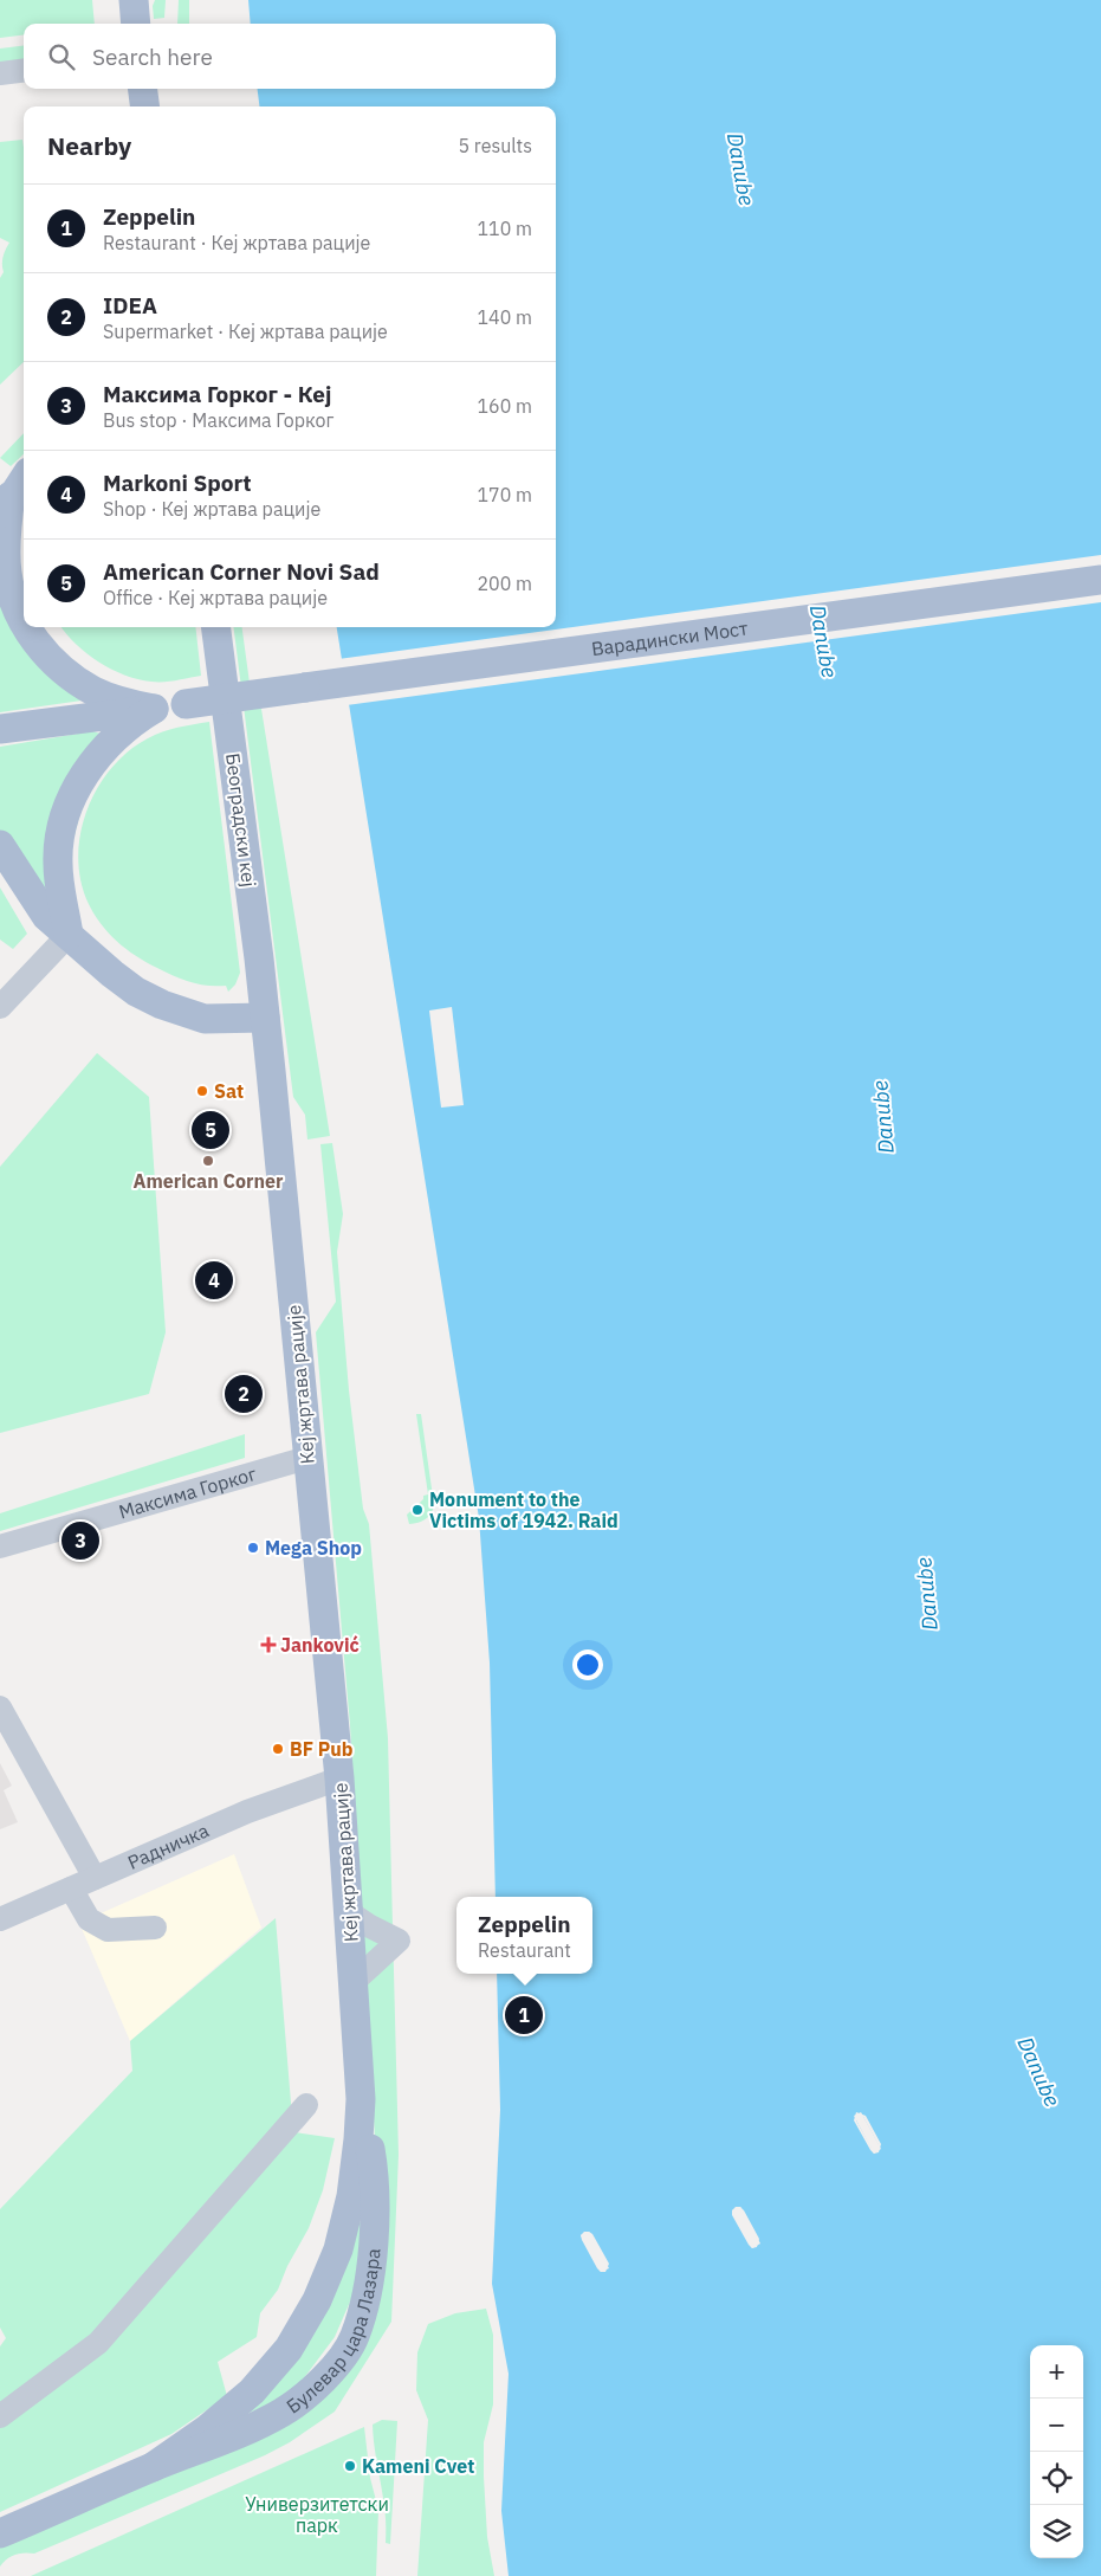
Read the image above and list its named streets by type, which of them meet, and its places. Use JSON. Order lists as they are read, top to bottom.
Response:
{
  "streets": {
    "main road": [
      "Варадински Мост",
      "Београдски кеј",
      "Кеј жртава рације",
      "Булевар цара Лазара"
    ],
    "street": ["Максима Горког", "Радничка"]
  },
  "crossings": [
    ["Београдски кеј", "Кеј жртава рације"],
    ["Кеј жртава рације", "Максима Горког"],
    ["Кеј жртава рације", "Радничка"],
    ["Кеј жртава рације", "Булевар цара Лазара"]
  ],
  "water": ["Danube"],
  "parks": ["Универзитетски парк"],
  "places": {
    "other": [
      "Sat",
      "American Corner",
      "Monument to the Victims of 1942. Raid",
      "Mega Shop",
      "BF Pub",
      "Kameni Cvet"
    ],
    "health": ["Janković"]
  },
  "page": {
    "search": "Search here",
    "heading": ["Nearby", "5 results"],
    "list": [
      {
        "mark": "1",
        "name": "Zeppelin",
        "note": "Restaurant · Кеј жртава рације",
        "value": "110 m"
      },
      {
        "mark": "2",
        "name": "IDEA",
        "note": "Supermarket · Кеј жртава рације",
        "value": "140 m"
      },
      {
        "mark": "3",
        "name": "Максима Горког - Кеј",
        "note": "Bus stop · Максима Горког",
        "value": "160 m"
      },
      {
        "mark": "4",
        "name": "Markoni Sport",
        "note": "Shop · Кеј жртава рације",
        "value": "170 m"
      },
      {
        "mark": "5",
        "name": "American Corner Novi Sad",
        "note": "Office · Кеј жртава рације",
        "value": "200 m"
      }
    ],
    "pins": [
      "5",
      "4",
      "2",
      "3",
      "1"
    ],
    "popup": ["Zeppelin", "Restaurant"],
    "map_buttons": ["+", "−"]
  }
}
